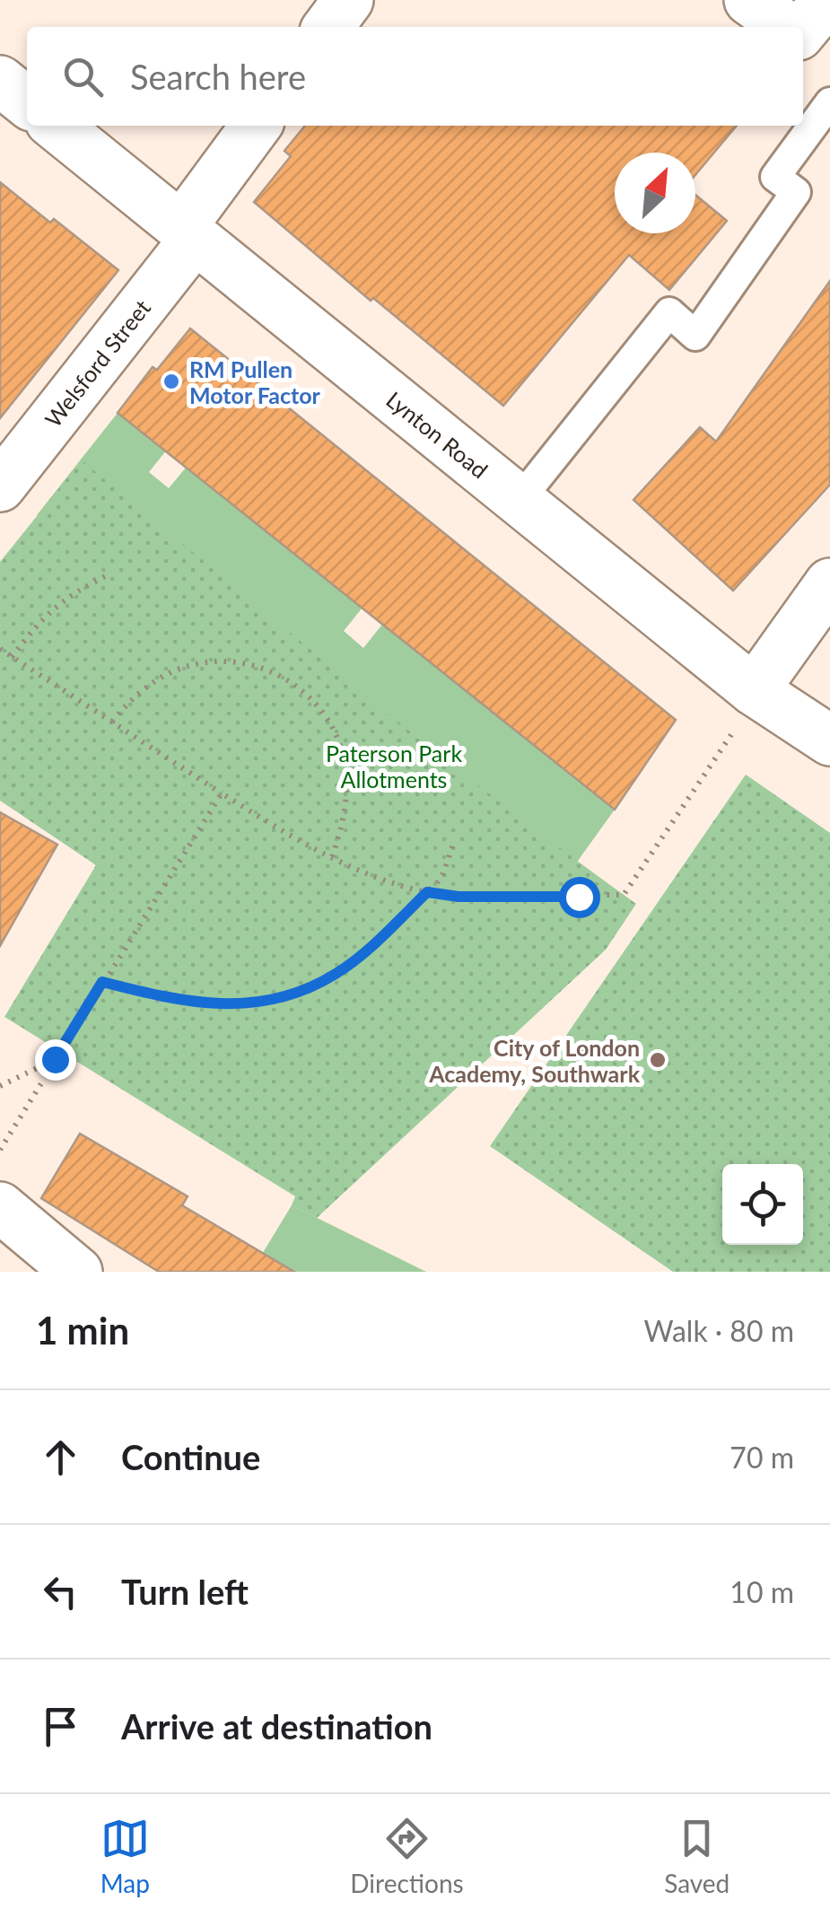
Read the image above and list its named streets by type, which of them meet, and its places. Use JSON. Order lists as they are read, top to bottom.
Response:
{
  "streets": {
    "street": ["Welsford Street", "Lynton Road"]
  },
  "crossings": [
    ["Welsford Street", "Lynton Road"]
  ],
  "parks": ["Paterson Park Allotments"],
  "places": ["RM Pullen Motor Factor", "City of London Academy, Southwark"],
  "north": "top right",
  "page": {
    "search": "Search here",
    "heading": ["1 min", "Walk · 80 m"],
    "list": [
      ["Continue", "70 m"],
      ["Turn left", "10 m"],
      "Arrive at destination"
    ],
    "nav": ["Map", "Directions", "Saved"]
  }
}
